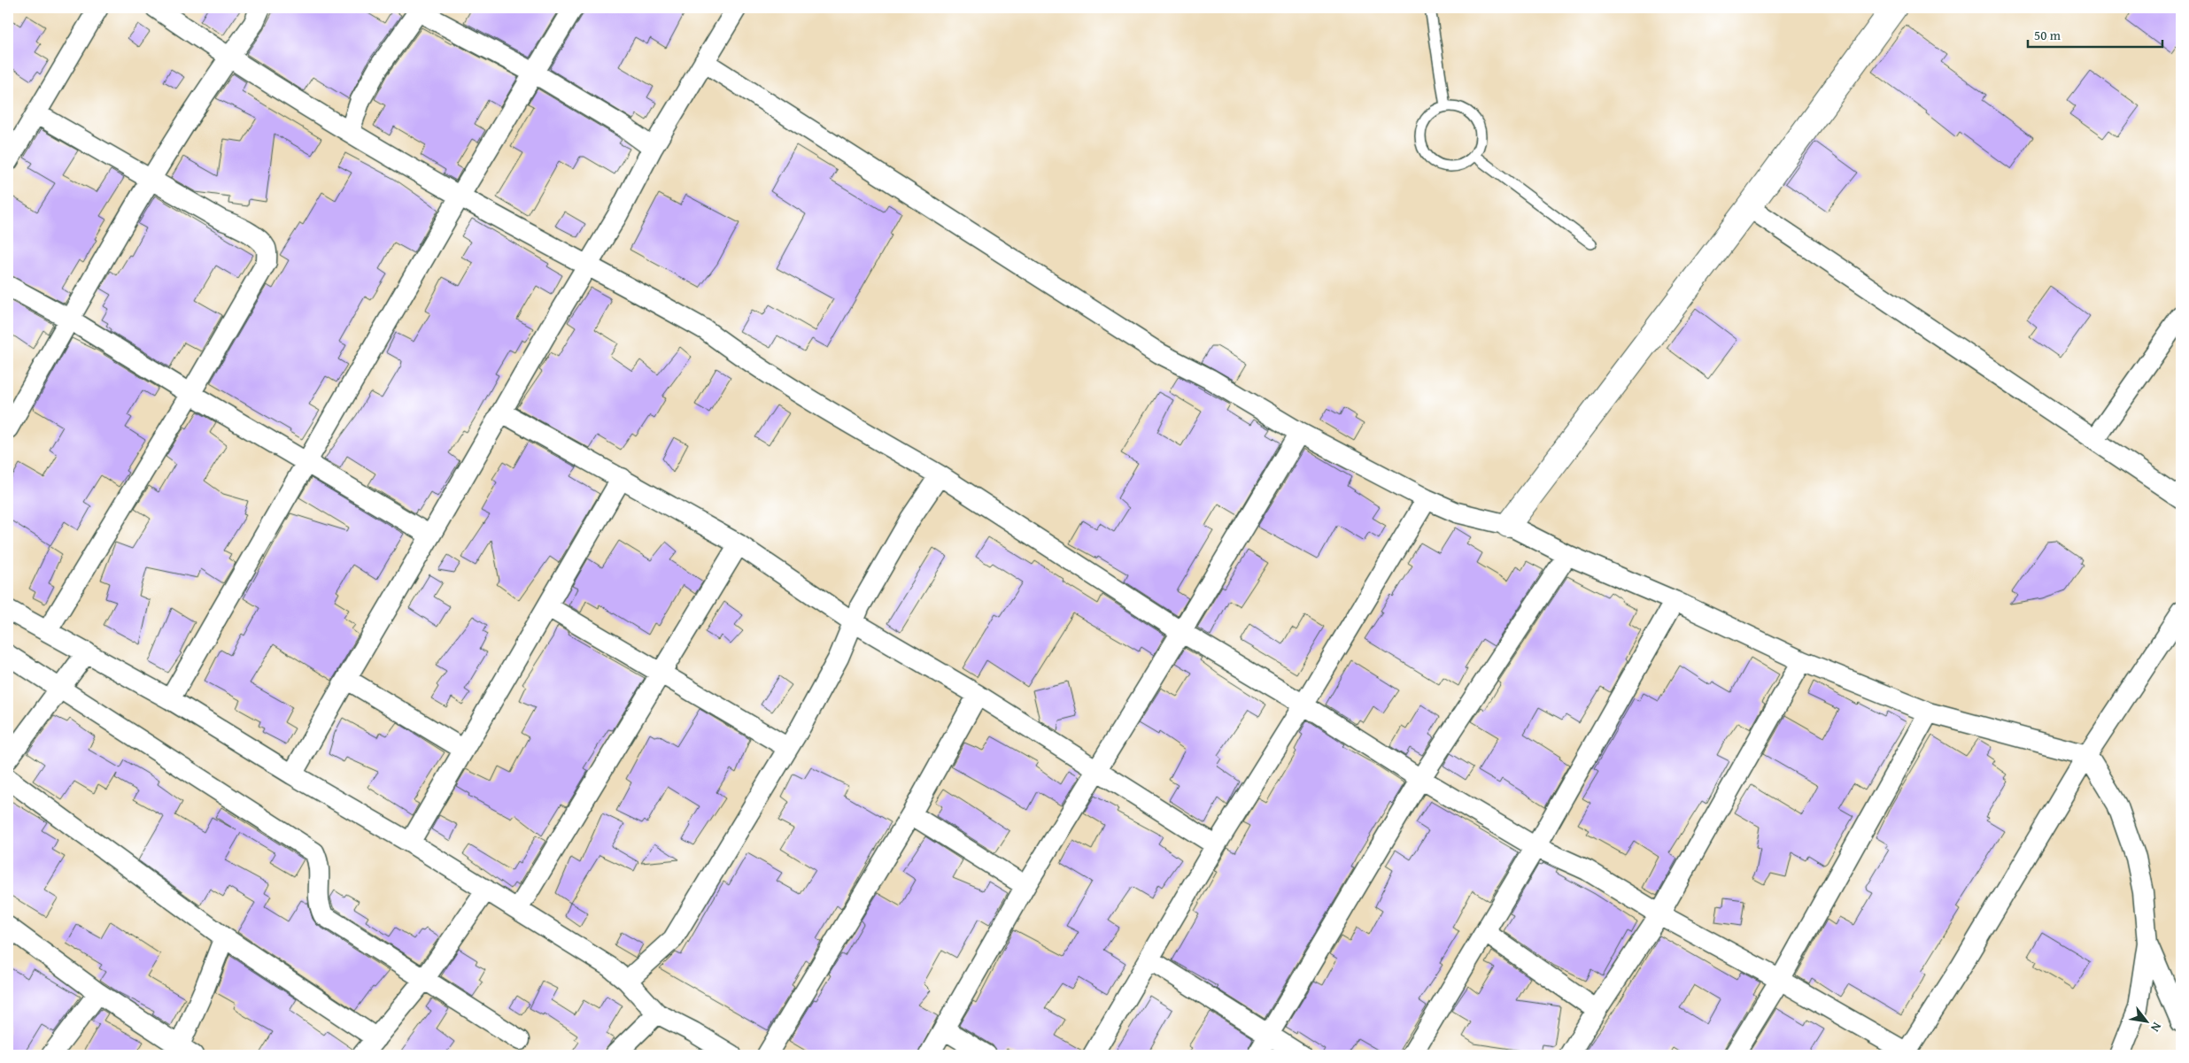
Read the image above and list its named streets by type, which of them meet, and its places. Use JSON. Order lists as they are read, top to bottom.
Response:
{
  "scale_bar": "50 m",
  "north": "bottom right"
}
